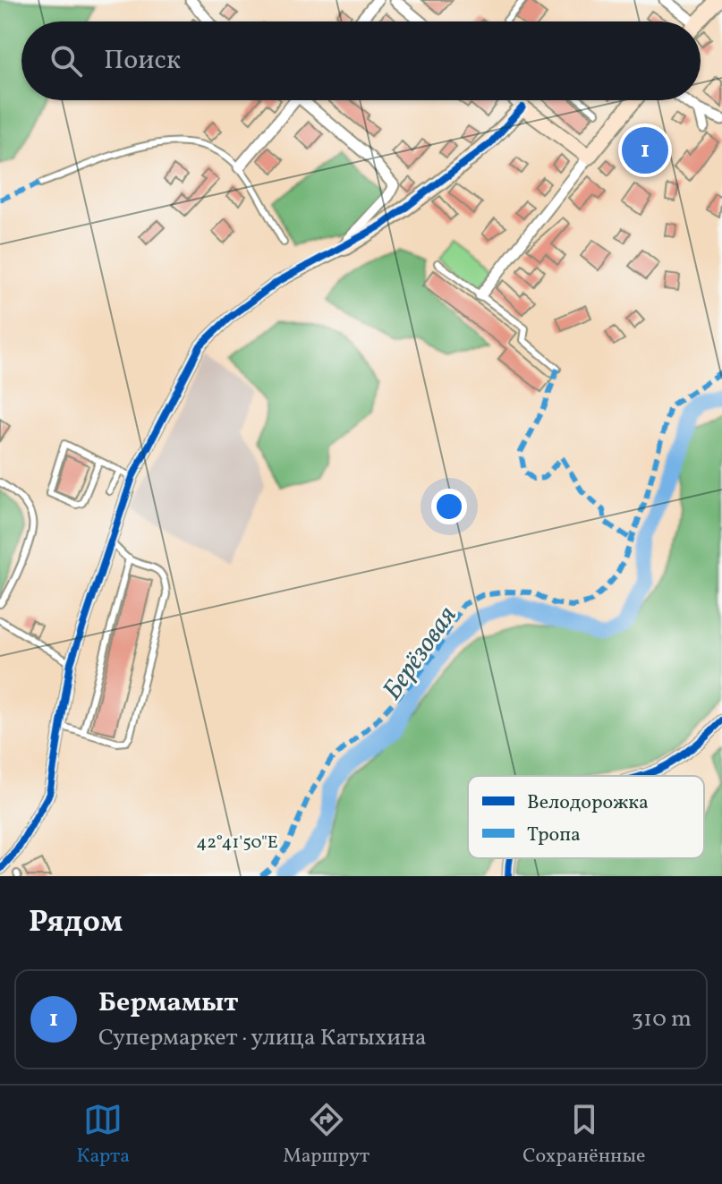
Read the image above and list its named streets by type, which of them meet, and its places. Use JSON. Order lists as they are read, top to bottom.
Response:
{
  "water": ["Берёзовая"],
  "legend": ["Велодорожка", "Тропа"],
  "page": {
    "search": "Поиск",
    "pins": "1",
    "heading": "Рядом",
    "list": [
      {
        "mark": "1",
        "name": "Бермамыт",
        "note": "Супермаркет · улица Катыхина",
        "value": "310 m"
      }
    ],
    "nav": ["Карта", "Маршрут", "Сохранённые"]
  },
  "coordinates": ["42°41'50\"E"]
}
